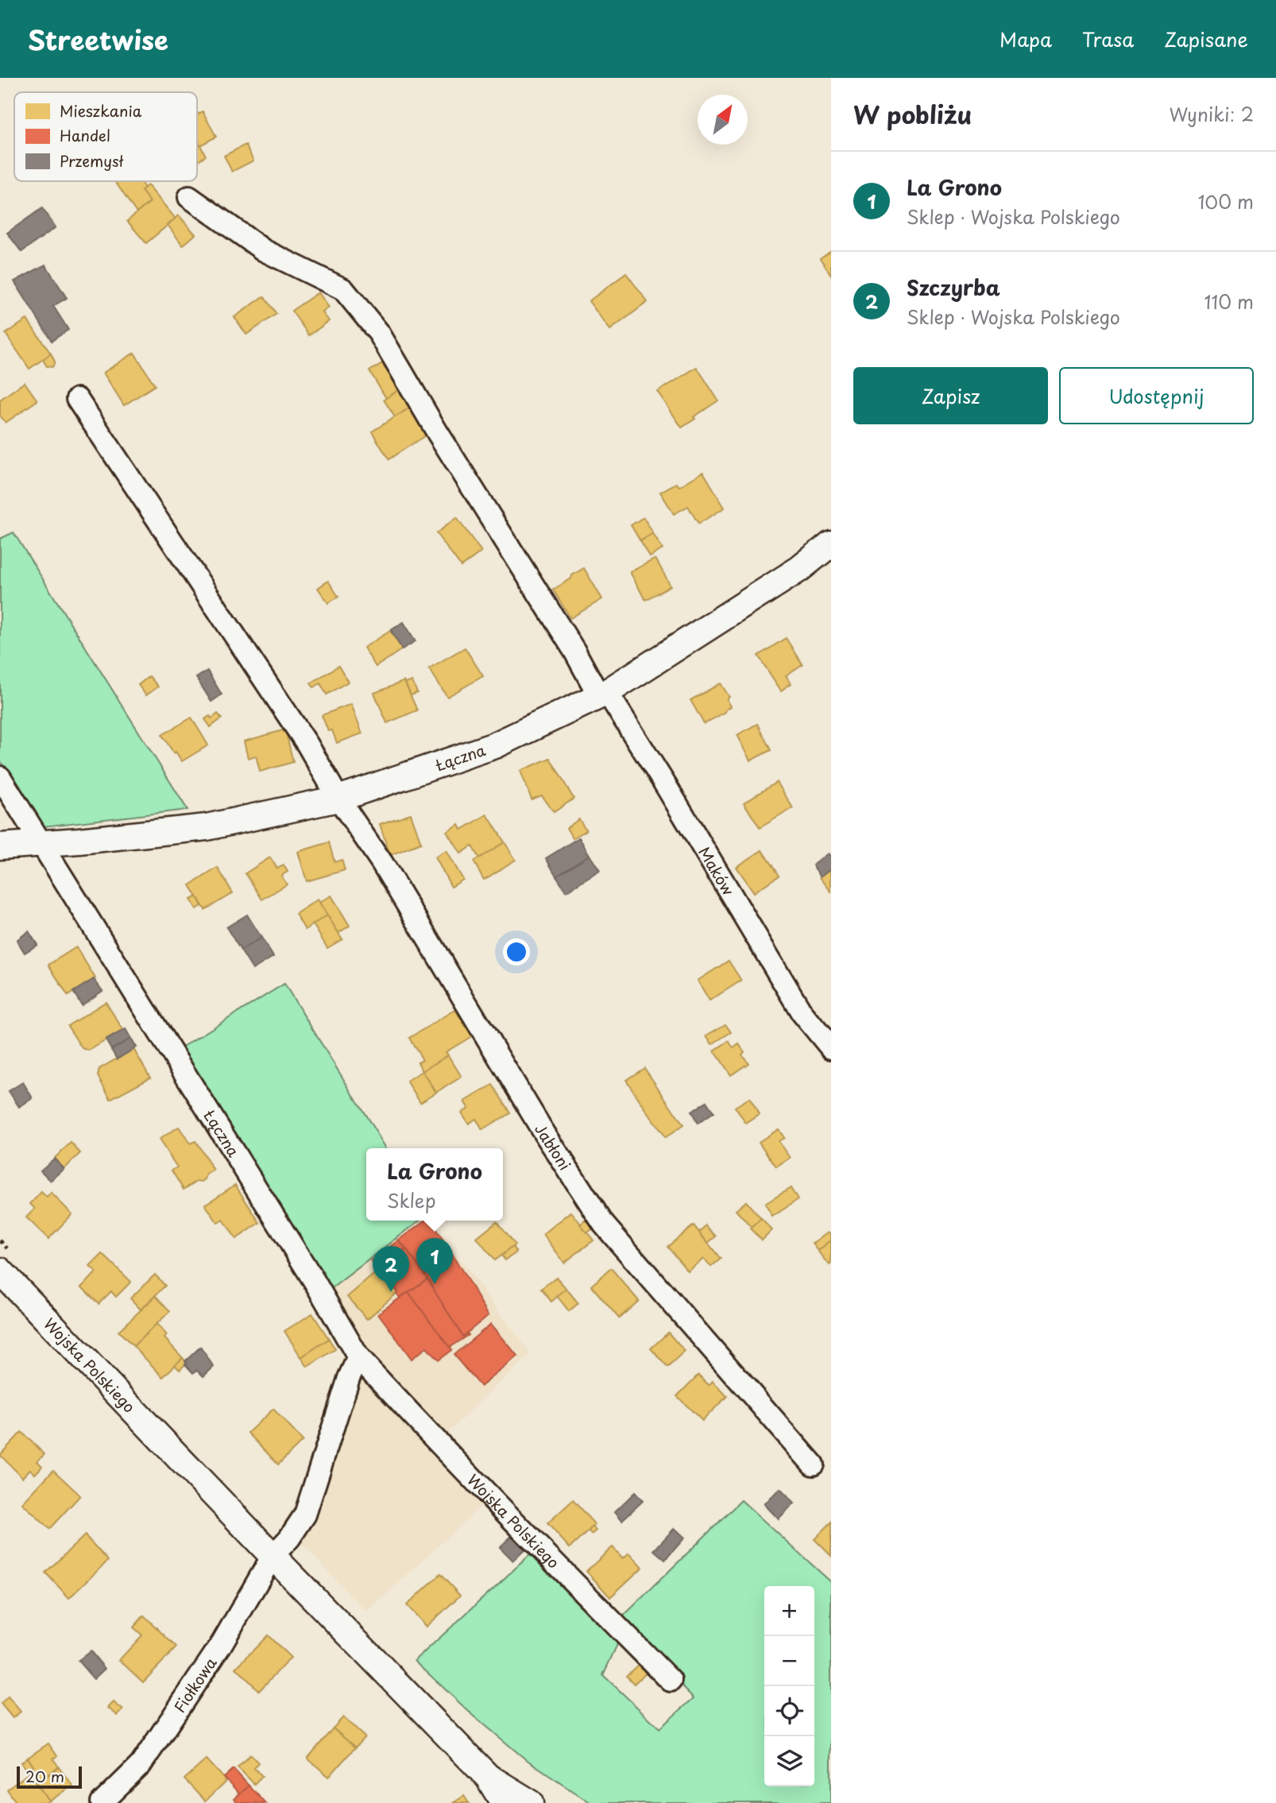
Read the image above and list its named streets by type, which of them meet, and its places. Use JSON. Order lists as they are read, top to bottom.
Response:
{
  "streets": {
    "street": [
      "Łączna",
      "Maków",
      "Jabłoni",
      "Wojska Polskiego",
      "Fiołkowa"
    ]
  },
  "crossings": [
    ["Łączna", "Maków"],
    ["Łączna", "Jabłoni"],
    ["Łączna", "Wojska Polskiego"],
    ["Wojska Polskiego", "Fiołkowa"]
  ],
  "legend": ["Mieszkania", "Handel", "Przemysł"],
  "scale_bar": "20 m",
  "north": "top right",
  "page": {
    "header": "Streetwise",
    "nav": ["Mapa", "Trasa", "Zapisane"],
    "heading": ["W pobliżu", "Wyniki: 2"],
    "list": [
      {
        "mark": "1",
        "name": "La Grono",
        "note": "Sklep · Wojska Polskiego",
        "value": "100 m"
      },
      {
        "mark": "2",
        "name": "Szczyrba",
        "note": "Sklep · Wojska Polskiego",
        "value": "110 m"
      }
    ],
    "buttons": ["Zapisz", "Udostępnij"],
    "popup": ["La Grono", "Sklep"],
    "pins": ["1", "2"],
    "map_buttons": ["+", "−"],
    "scale": "20 m"
  }
}
